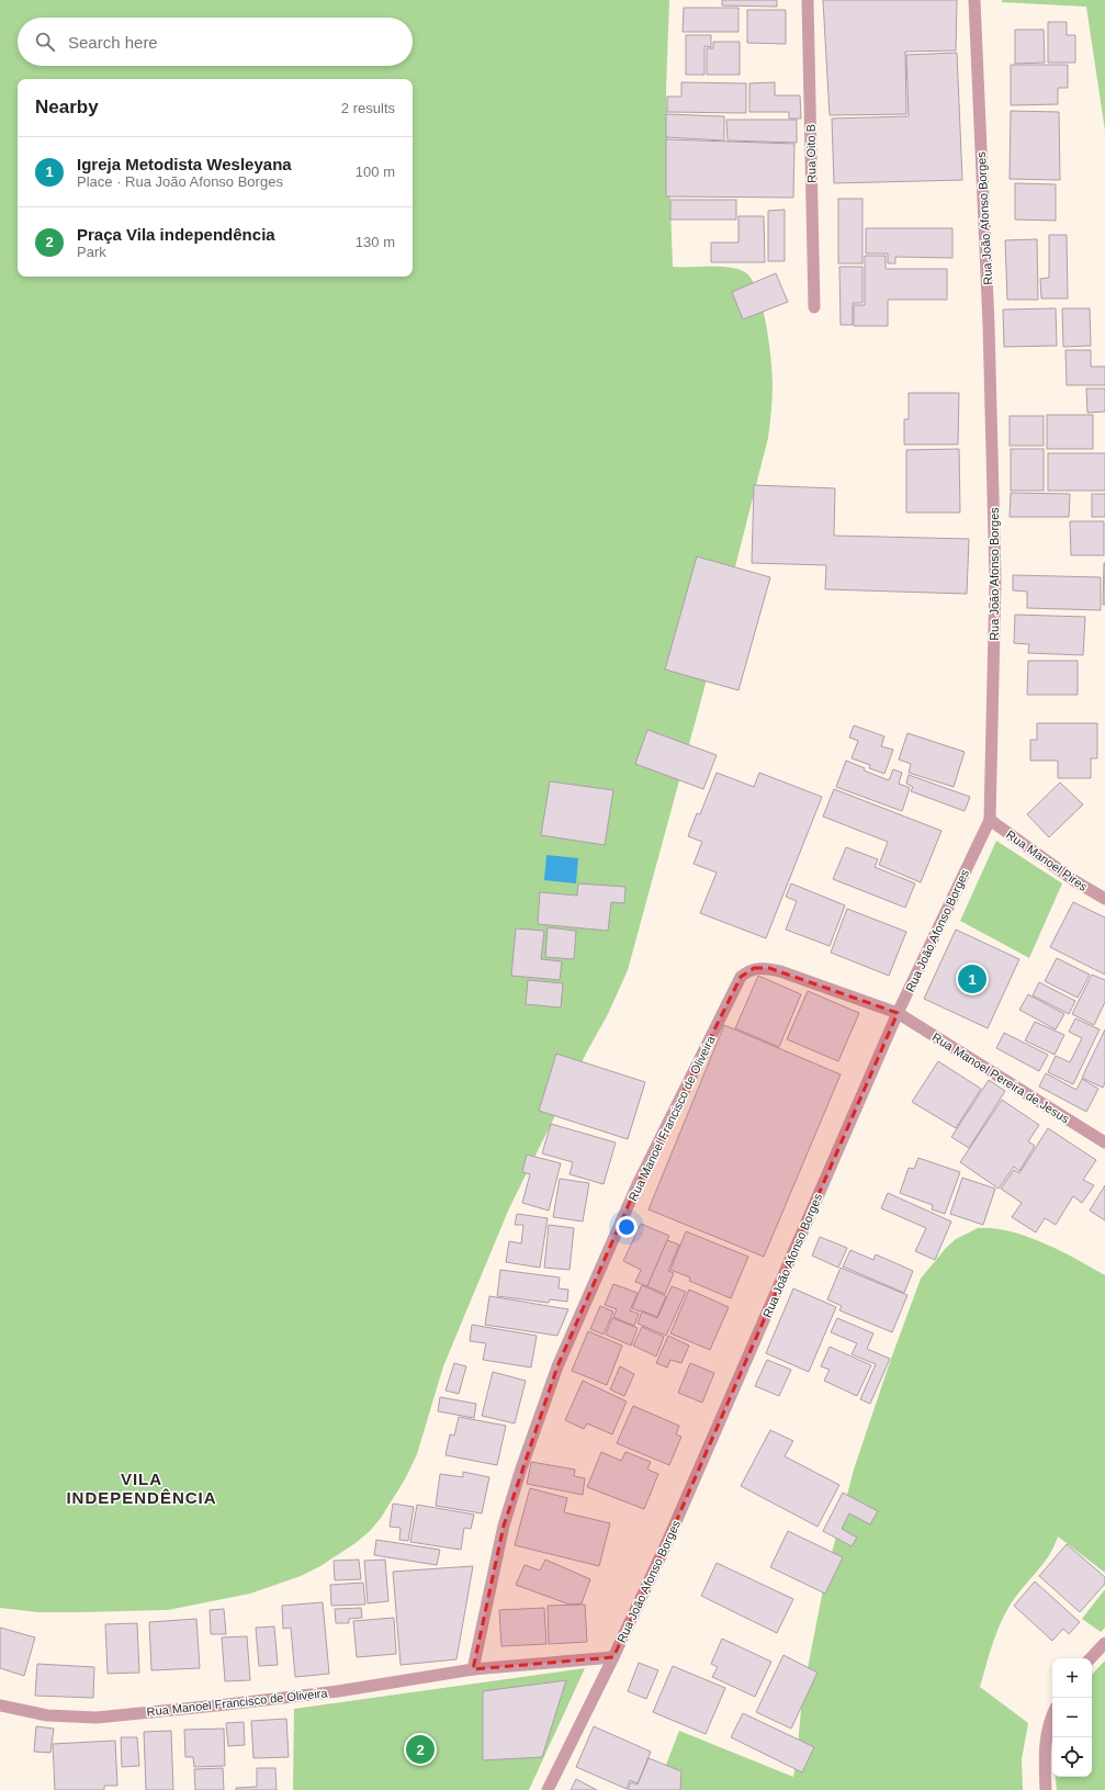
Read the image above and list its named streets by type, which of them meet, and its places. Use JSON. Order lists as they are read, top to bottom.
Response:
{
  "streets": {
    "street": [
      "Rua Oito B",
      "Rua João Afonso Borges",
      "Rua Manoel Pires",
      "Rua Manoel Pereira de Jesus",
      "Rua Manoel Francisco de Oliveira"
    ]
  },
  "crossings": [
    ["Rua João Afonso Borges", "Rua Manoel Pires"],
    ["Rua João Afonso Borges", "Rua Manoel Pereira de Jesus"],
    ["Rua João Afonso Borges", "Rua Manoel Francisco de Oliveira"],
    ["Rua Manoel Pereira de Jesus", "Rua Manoel Francisco de Oliveira"]
  ],
  "districts": ["VILA INDEPENDÊNCIA"],
  "page": {
    "search": "Search here",
    "heading": ["Nearby", "2 results"],
    "list": [
      {
        "mark": "1",
        "name": "Igreja Metodista Wesleyana",
        "note": "Place · Rua João Afonso Borges",
        "value": "100 m"
      },
      {
        "mark": "2",
        "name": "Praça Vila independência",
        "note": "Park",
        "value": "130 m"
      }
    ],
    "pins": ["1", "2"],
    "map_buttons": ["+", "−"]
  }
}
